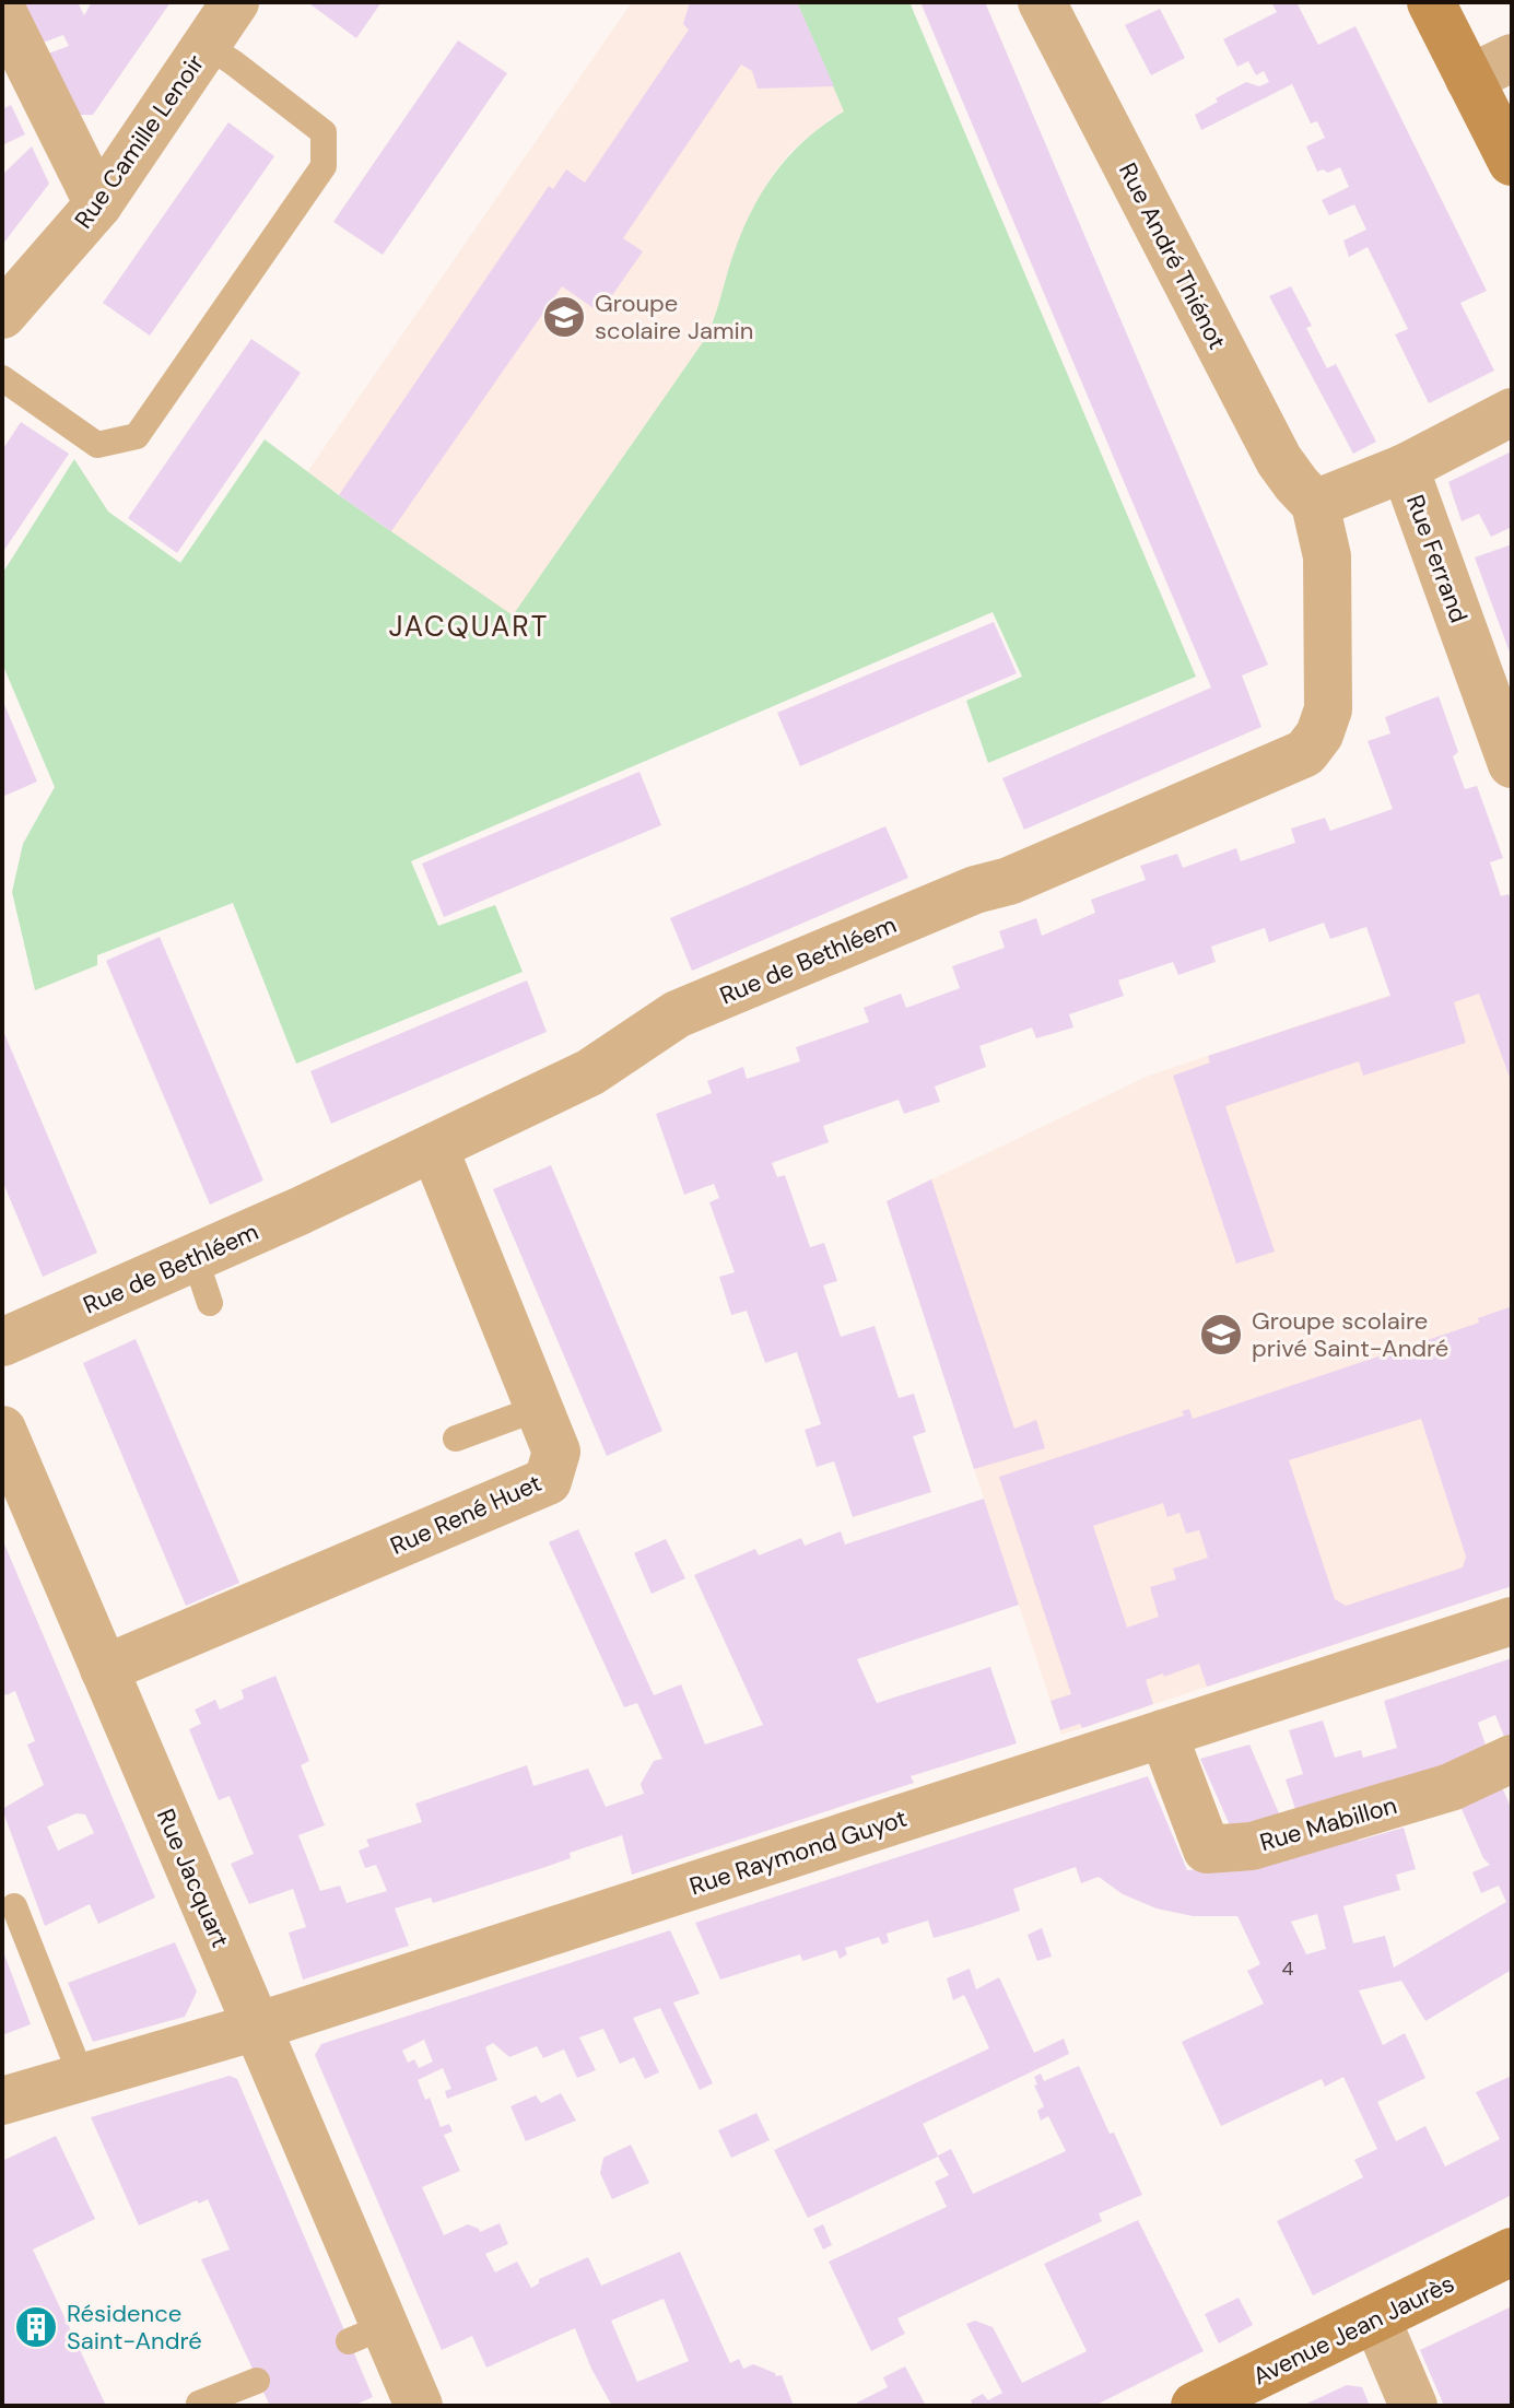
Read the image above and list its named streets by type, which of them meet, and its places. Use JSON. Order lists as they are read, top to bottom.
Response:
{
  "streets": {
    "main road": ["Avenue Jean Jaurès"],
    "street": [
      "Rue Camille Lenoir",
      "Rue André Thiénot",
      "Rue Ferrand",
      "Rue de Bethléem",
      "Rue René Huet",
      "Rue Mabillon",
      "Rue Raymond Guyot",
      "Rue Jacquart"
    ]
  },
  "crossings": [
    ["Rue André Thiénot", "Rue de Bethléem"],
    ["Rue de Bethléem", "Rue René Huet"],
    ["Rue René Huet", "Rue Jacquart"],
    ["Rue Mabillon", "Rue Raymond Guyot"],
    ["Rue Raymond Guyot", "Rue Jacquart"]
  ],
  "districts": ["JACQUART"],
  "places": {
    "school or university": ["Groupe scolaire Jamin", "Groupe scolaire privé Saint-André"],
    "building": ["Résidence Saint-André"]
  },
  "house_numbers": ["4"]
}
